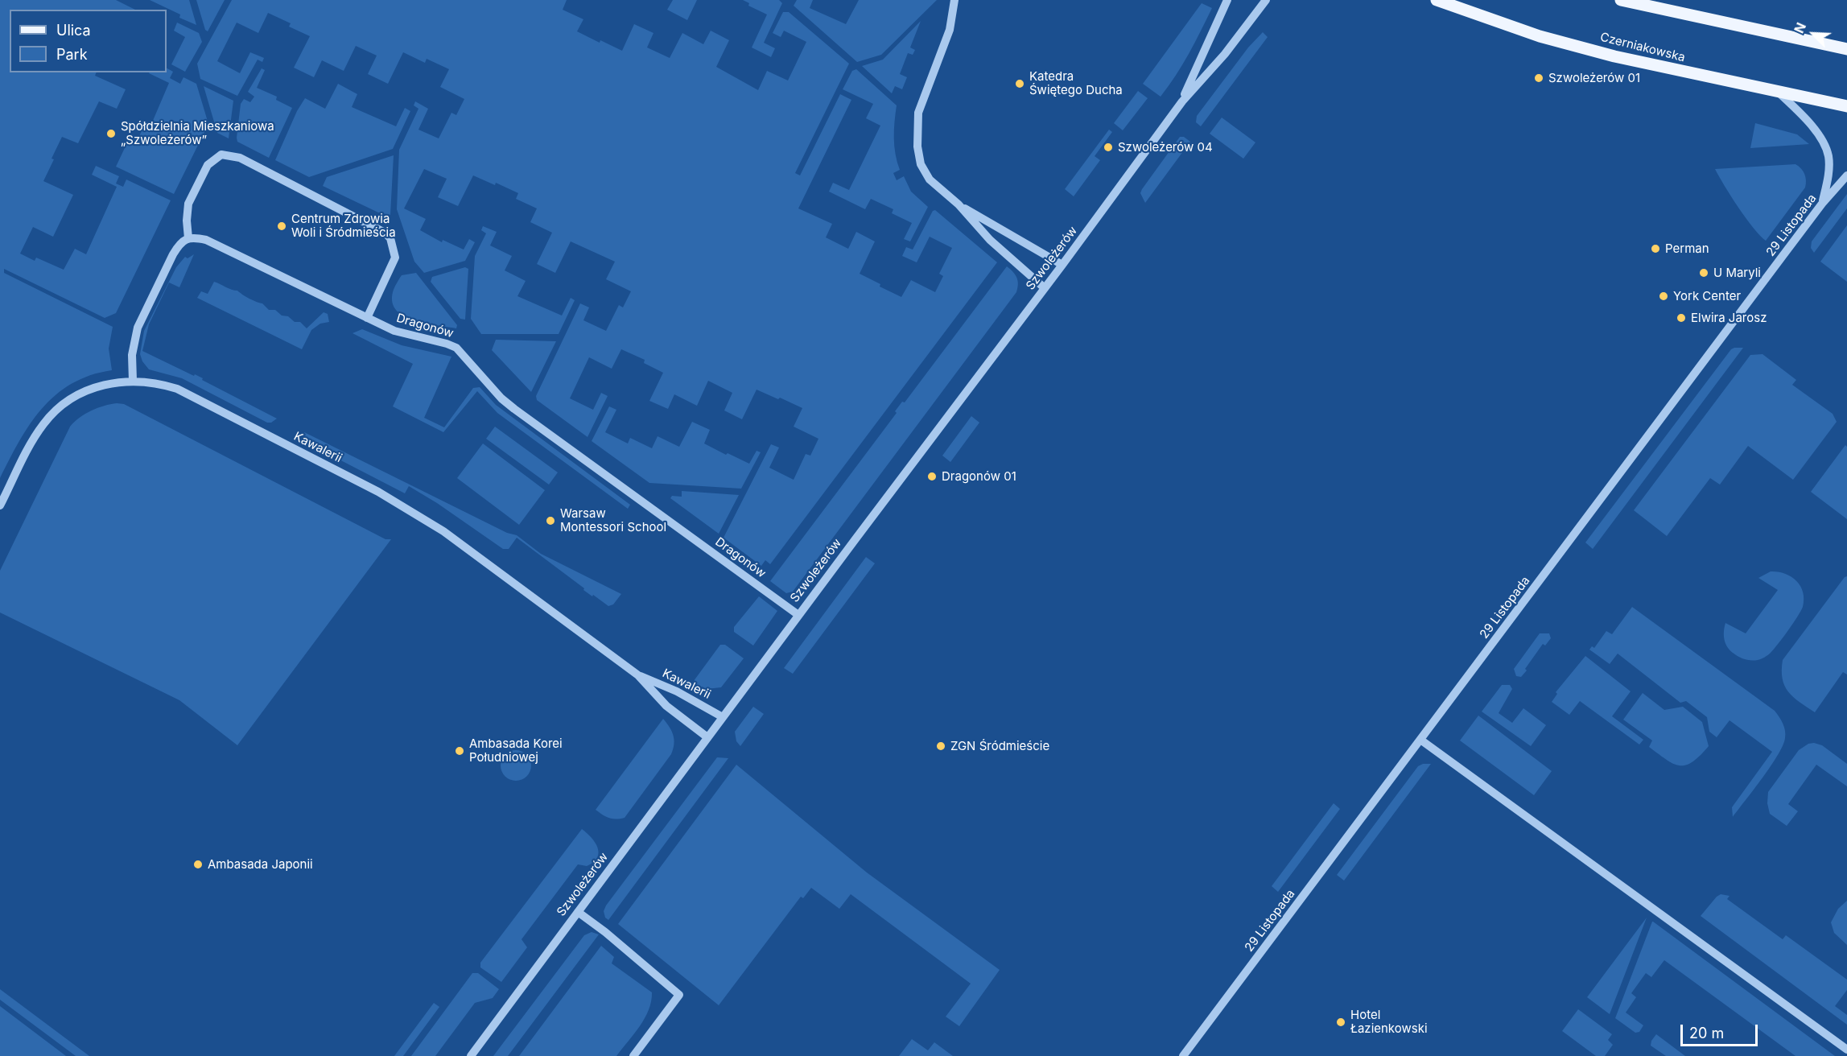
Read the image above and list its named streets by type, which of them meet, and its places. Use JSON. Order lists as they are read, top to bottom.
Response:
{
  "streets": {
    "main road": ["Czerniakowska"],
    "street": [
      "29 Listopada",
      "Szwoleżerów",
      "Dragonów",
      "Kawalerii"
    ]
  },
  "crossings": [
    ["Szwoleżerów", "Dragonów"],
    ["Szwoleżerów", "Kawalerii"]
  ],
  "places": [
    "Szwoleżerów 01",
    "Katedra Świętego Ducha",
    "Spółdzielnia Mieszkaniowa „Szwoleżerów”",
    "Szwoleżerów 04",
    "Centrum Zdrowia Woli i Śródmieścia",
    "Perman",
    "U Maryli",
    "York Center",
    "Elwira Jarosz",
    "Dragonów 01",
    "Warsaw Montessori School",
    "ZGN Śródmieście",
    "Ambasada Korei Południowej",
    "Ambasada Japonii",
    "Hotel Łazienkowski"
  ],
  "legend": ["Ulica", "Park"],
  "scale_bar": "20 m",
  "north": "top left"
}
